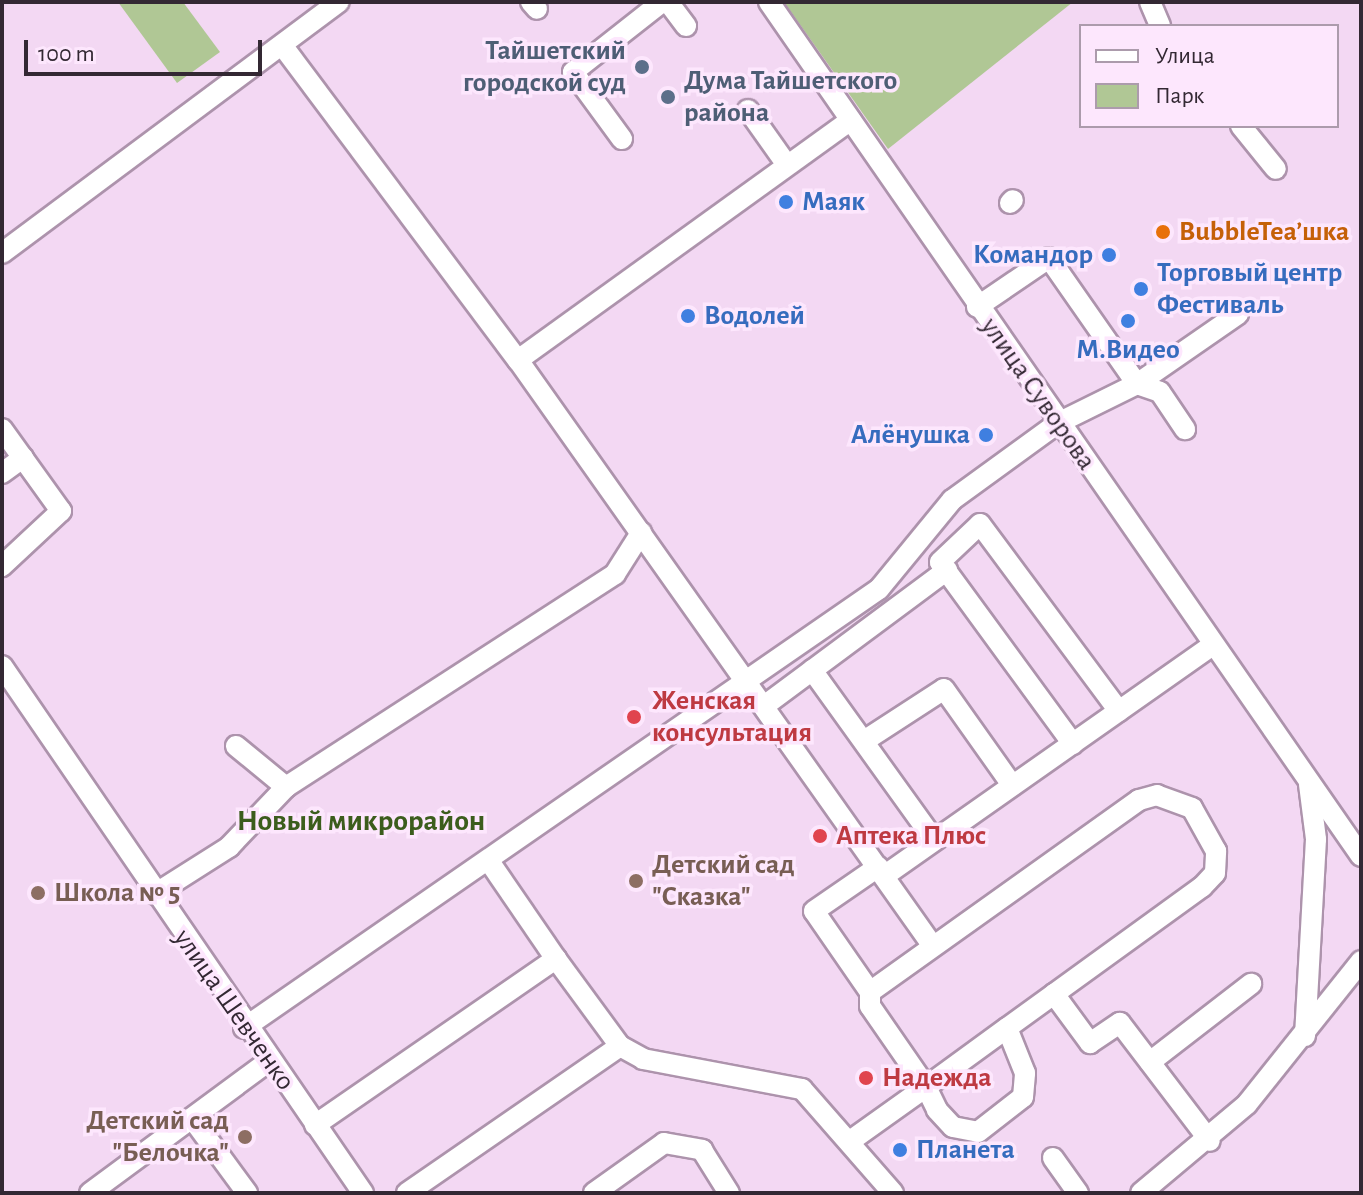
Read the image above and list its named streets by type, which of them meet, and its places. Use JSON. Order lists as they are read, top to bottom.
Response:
{
  "streets": {
    "street": ["улица Суворова", "улица Шевченко"]
  },
  "districts": ["Новый микрорайон"],
  "places": [
    "Тайшетский городской суд",
    "Дума Тайшетского района",
    "Маяк",
    "BubbleTea’шка",
    "Командор",
    "Торговый центр Фестиваль",
    "Водолей",
    "М.Видео",
    "Алёнушка",
    "Женская консультация",
    "Аптека Плюс",
    "Детский сад \"Сказка\"",
    "Школа № 5",
    "Надежда",
    "Детский сад \"Белочка\"",
    "Планета"
  ],
  "legend": ["Улица", "Парк"],
  "scale_bar": "100 m"
}
